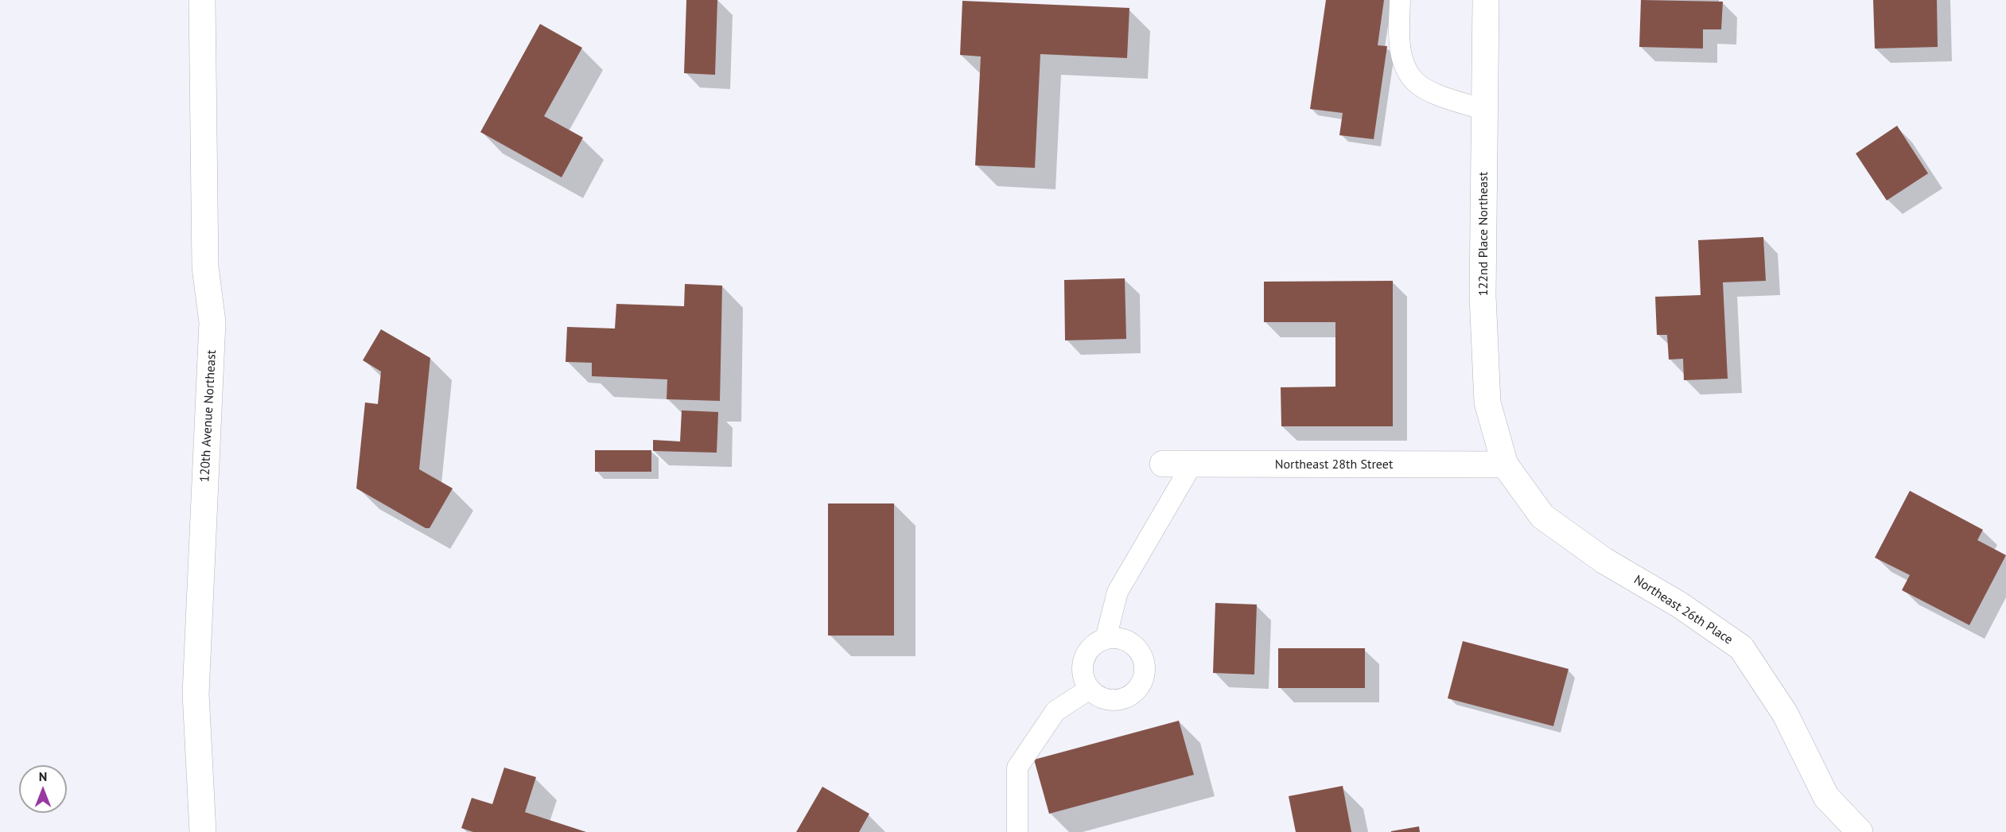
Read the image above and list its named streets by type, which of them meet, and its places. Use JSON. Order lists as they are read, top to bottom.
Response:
{
  "streets": {
    "street": [
      "122nd Place Northeast",
      "120th Avenue Northeast",
      "Northeast 28th Street",
      "Northeast 26th Place"
    ]
  },
  "crossings": [
    ["122nd Place Northeast", "Northeast 28th Street"],
    ["122nd Place Northeast", "Northeast 26th Place"],
    ["Northeast 28th Street", "Northeast 26th Place"]
  ],
  "north": "top"
}
